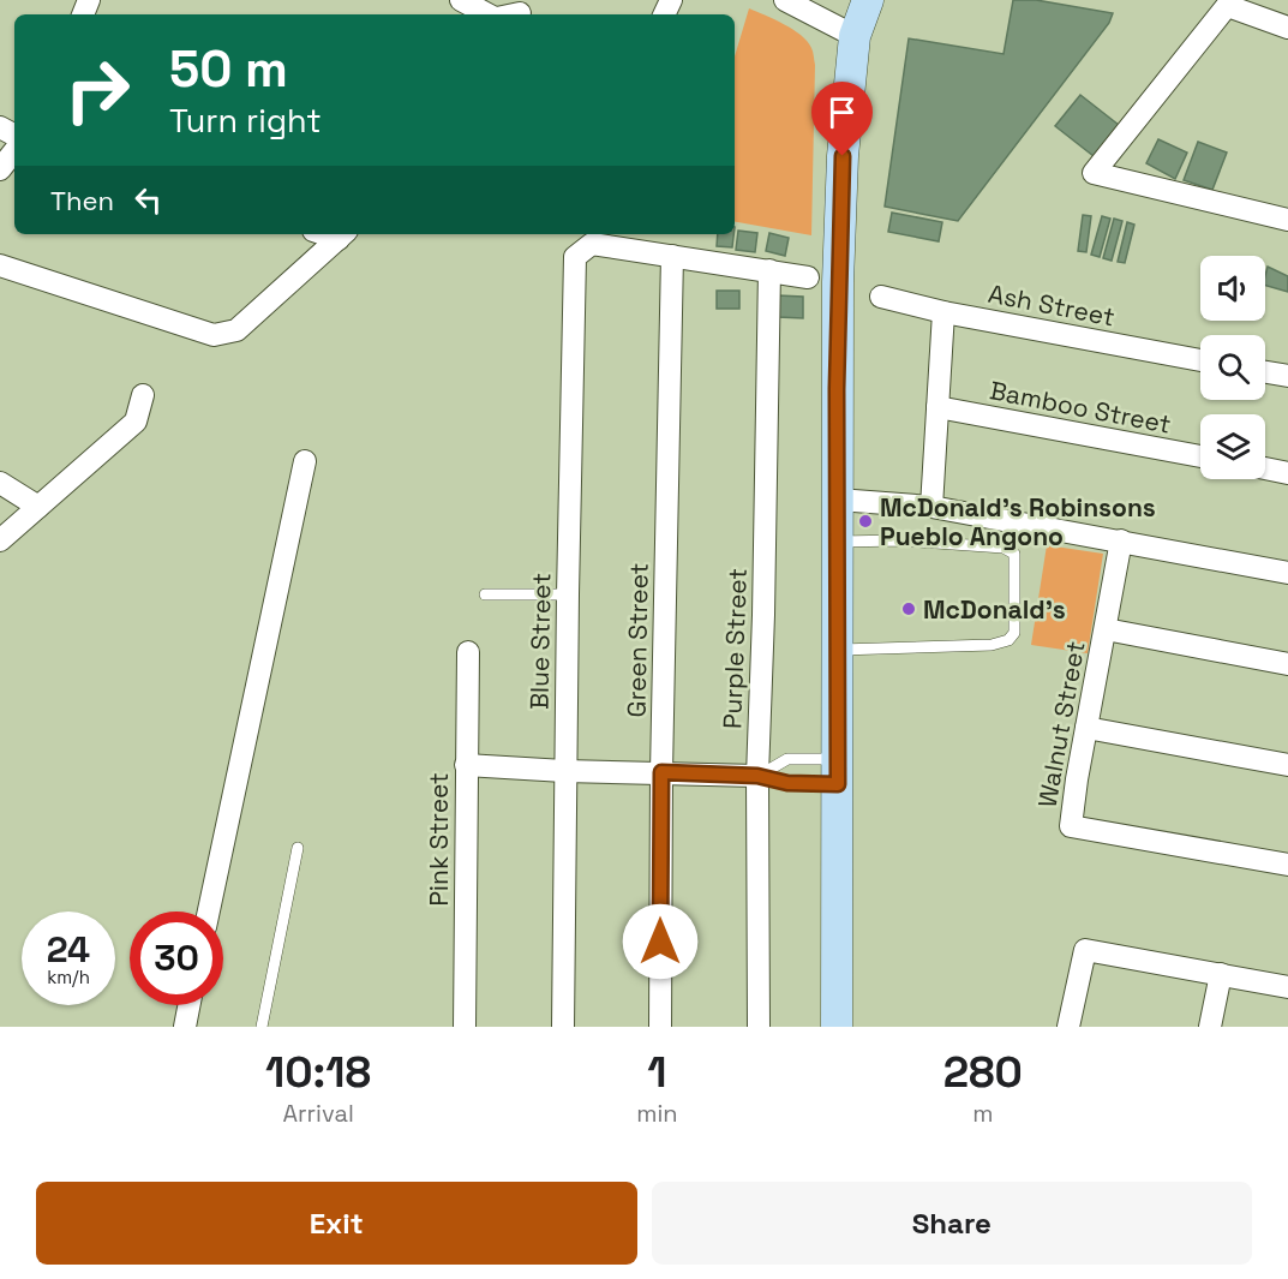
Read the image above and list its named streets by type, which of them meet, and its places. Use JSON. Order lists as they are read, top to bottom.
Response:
{
  "streets": {
    "street": [
      "Ash Street",
      "Bamboo Street",
      "Green Street",
      "Blue Street",
      "Purple Street",
      "Walnut Street",
      "Pink Street"
    ]
  },
  "crossings": [
    ["Green Street", "Blue Street"]
  ],
  "places": ["McDonald's Robinsons Pueblo Angono", "McDonald's"],
  "page": {
    "turn": ["50 m", "Turn right"],
    "then": "Then",
    "speed": "24 km/h",
    "limit": "30",
    "eta": [
      "10:18",
      "Arrival",
      "1",
      "min",
      "280",
      "m"
    ],
    "buttons": ["Exit", "Share"]
  }
}
